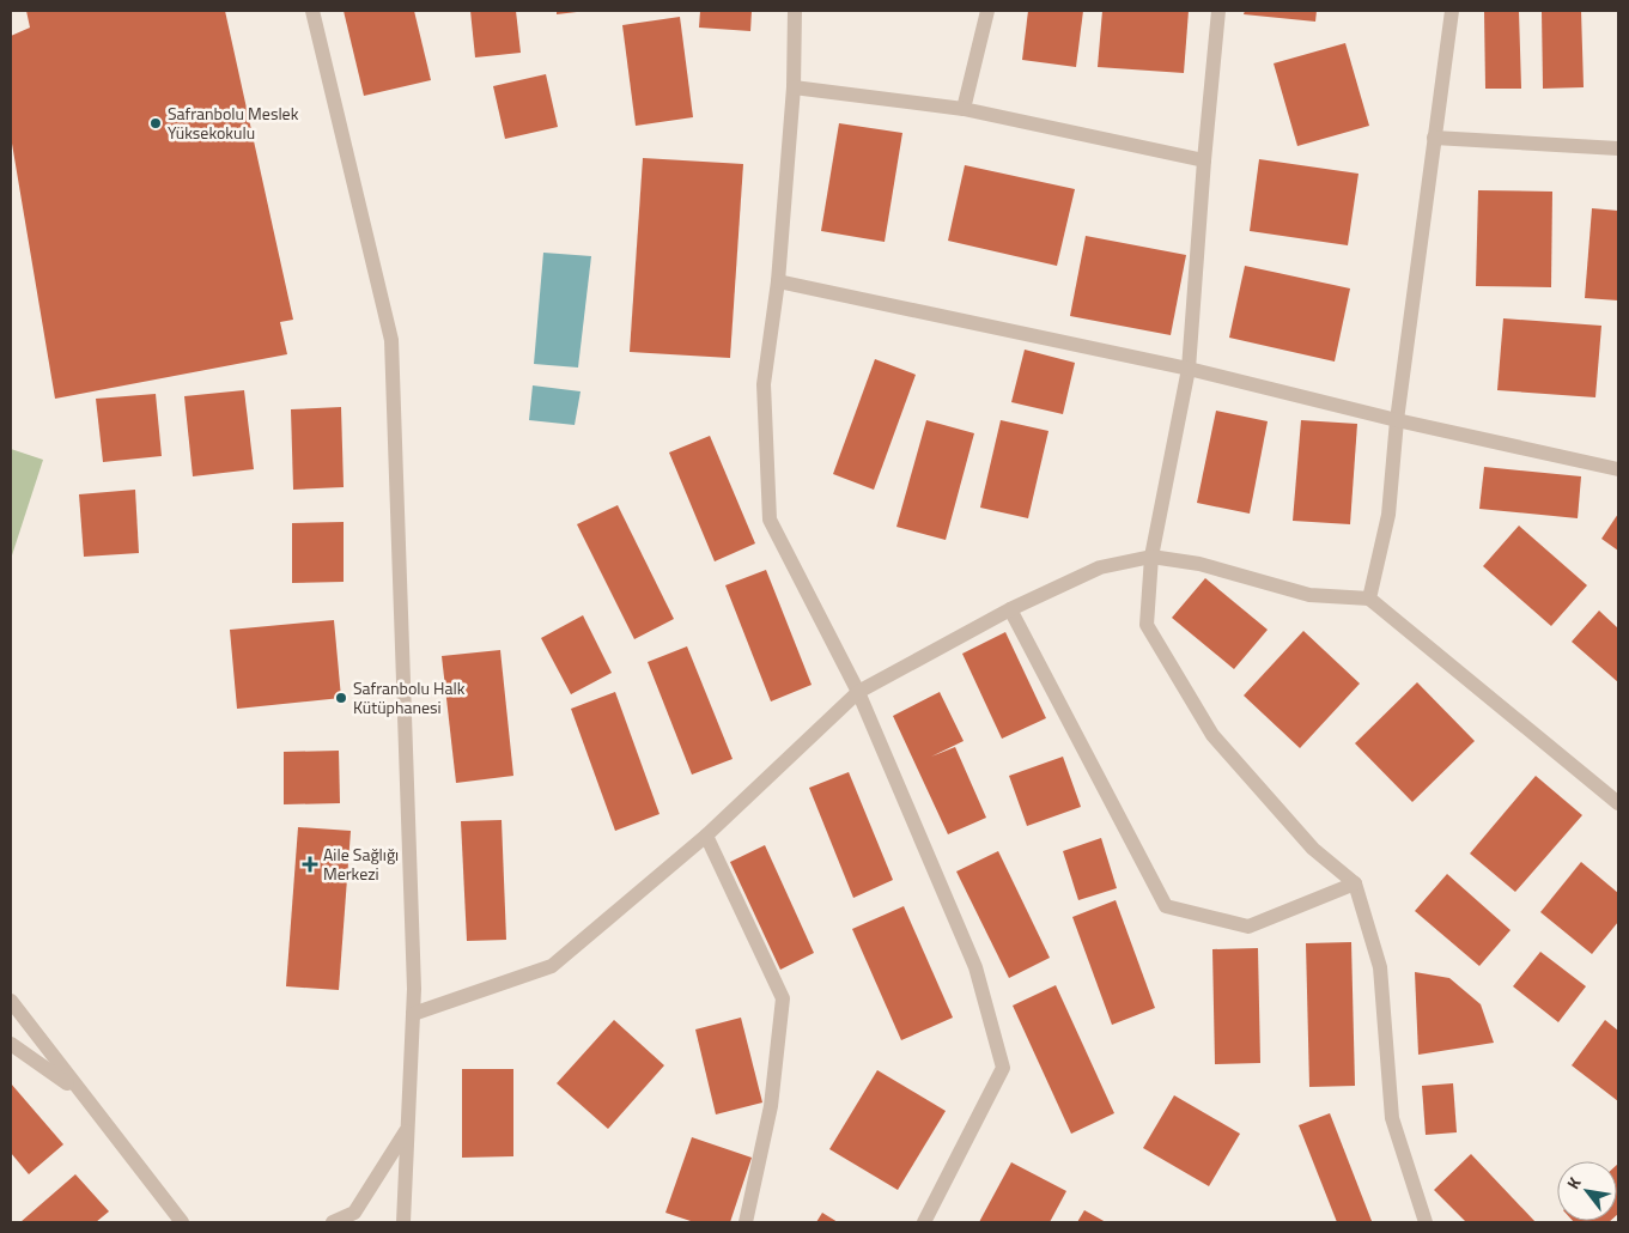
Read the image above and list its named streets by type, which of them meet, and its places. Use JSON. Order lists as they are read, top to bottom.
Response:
{
  "places": {
    "other": ["Safranbolu Meslek Yüksekokulu", "Safranbolu Halk Kütüphanesi"],
    "health": ["Aile Sağlığı Merkezi"]
  },
  "north": "top left"
}
